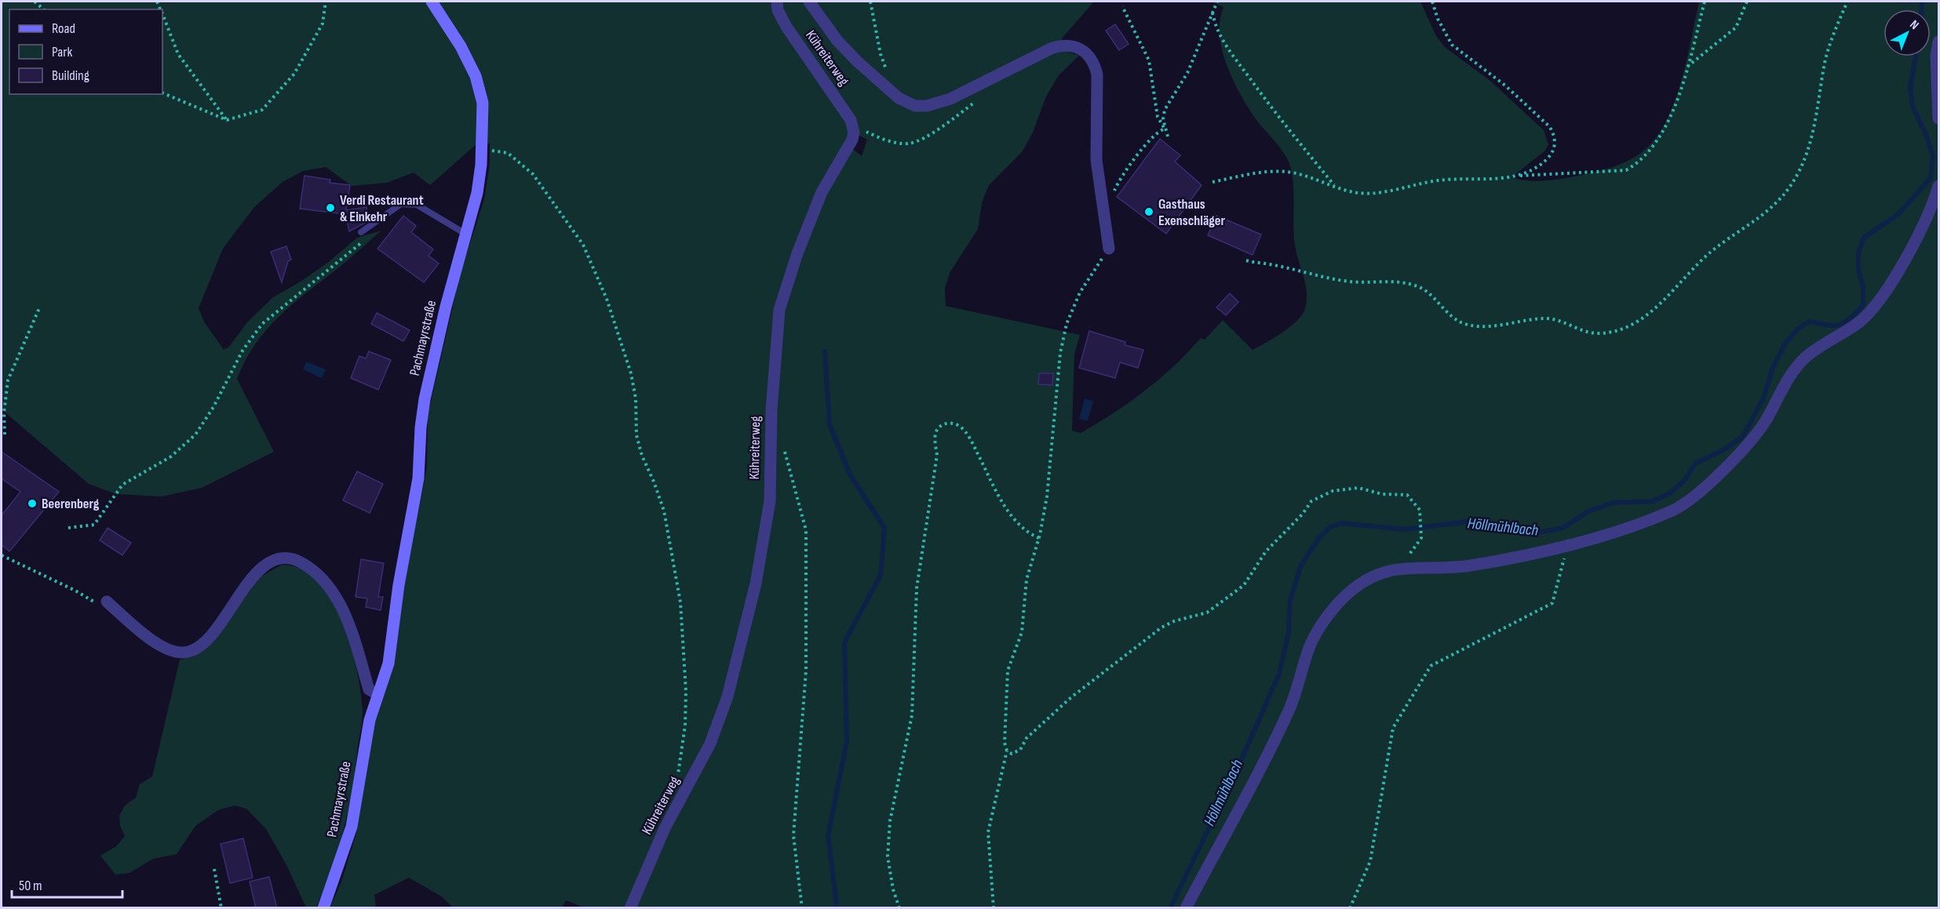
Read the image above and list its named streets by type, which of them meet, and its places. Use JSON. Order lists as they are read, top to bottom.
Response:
{
  "streets": {
    "street": ["Kühreiterweg", "Pachmayrstraße"]
  },
  "water": ["Höllmühlbach"],
  "places": ["Verdi Restaurant & Einkehr", "Gasthaus Exenschläger", "Beerenberg"],
  "legend": ["Road", "Park", "Building"],
  "scale_bar": "50 m",
  "north": "top right"
}
